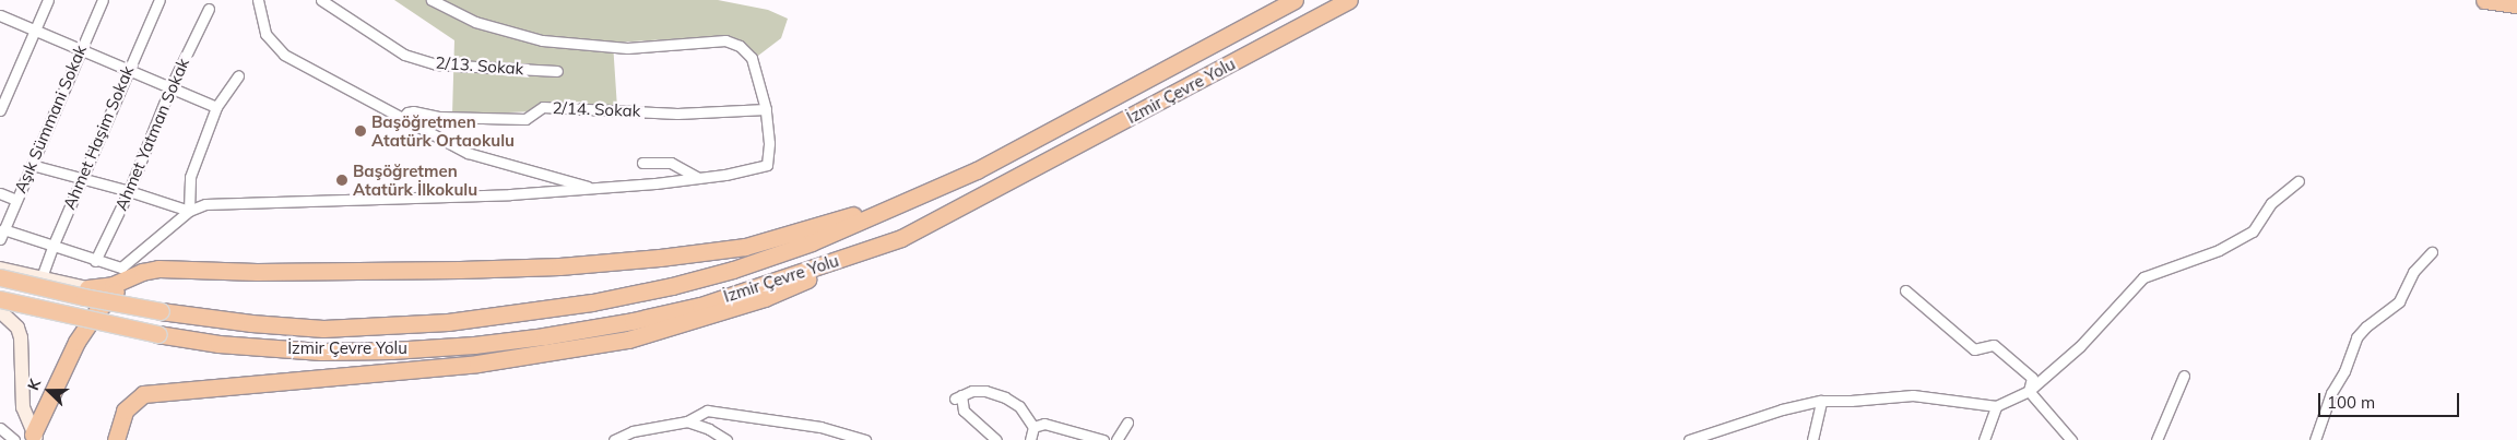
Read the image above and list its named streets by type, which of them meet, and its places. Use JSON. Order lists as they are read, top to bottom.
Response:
{
  "streets": {
    "highway": ["İzmir Çevre Yolu"],
    "street": [
      "2/13. Sokak",
      "2/14. Sokak",
      "Aşık Sümmani Sokak",
      "Ahmet Yatman Sokak",
      "Ahmet Haşim Sokak"
    ]
  },
  "places": ["Başöğretmen Atatürk Ortaokulu", "Başöğretmen Atatürk İlkokulu"],
  "scale_bar": "100 m",
  "north": "left"
}
